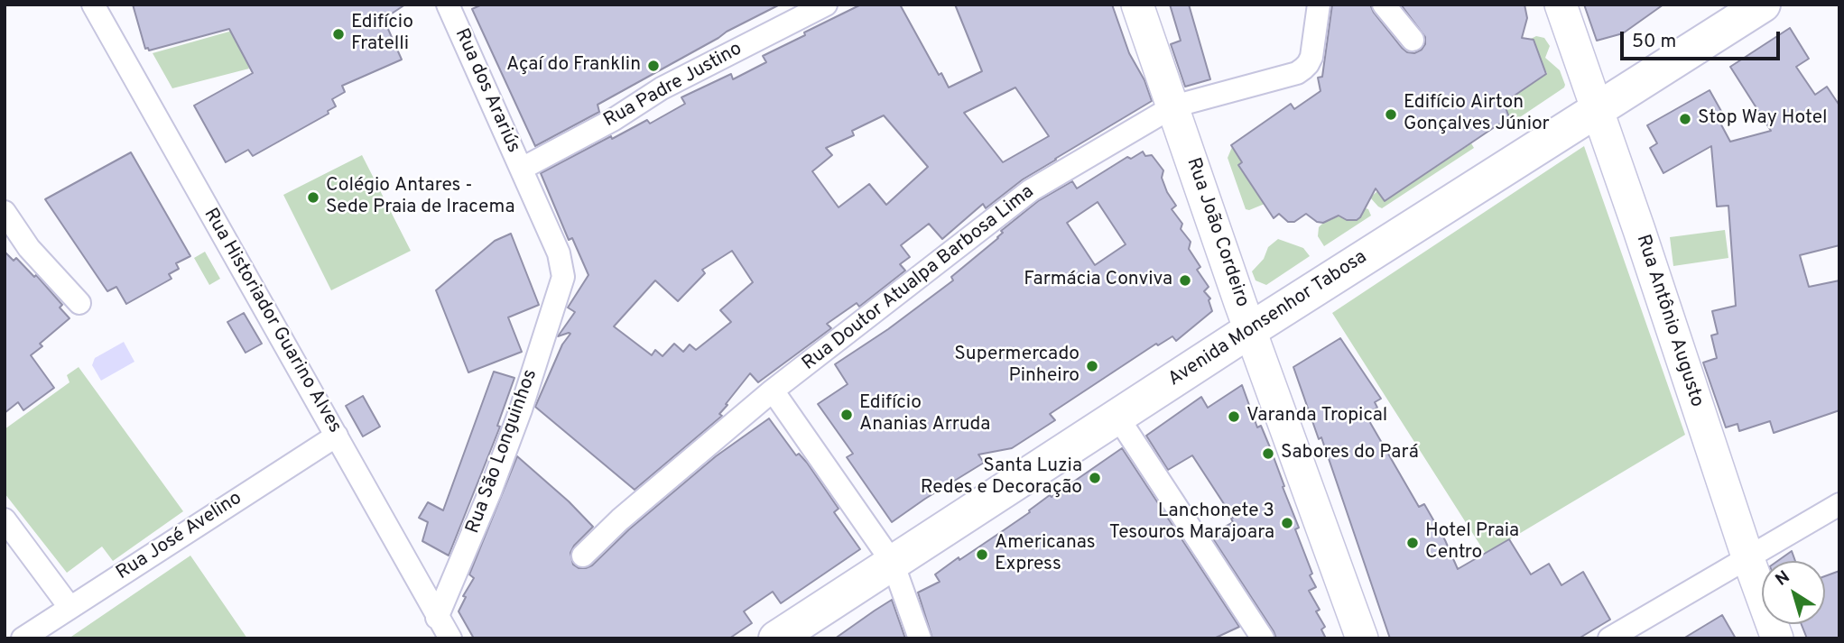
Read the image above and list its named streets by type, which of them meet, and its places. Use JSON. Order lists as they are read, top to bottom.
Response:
{
  "streets": {
    "main road": ["Avenida Monsenhor Tabosa"],
    "street": [
      "Rua Padre Justino",
      "Rua dos Arariús",
      "Rua João Cordeiro",
      "Rua Doutor Atualpa Barbosa Lima",
      "Rua Historiador Guarino Alves",
      "Rua Antônio Augusto",
      "Rua São Longuinhos",
      "Rua José Avelino"
    ]
  },
  "crossings": [
    ["Rua Padre Justino", "Rua dos Arariús"],
    ["Rua dos Arariús", "Rua São Longuinhos"],
    ["Rua João Cordeiro", "Rua Doutor Atualpa Barbosa Lima"],
    ["Rua João Cordeiro", "Avenida Monsenhor Tabosa"],
    ["Avenida Monsenhor Tabosa", "Rua Antônio Augusto"],
    ["Rua Historiador Guarino Alves", "Rua São Longuinhos"],
    ["Rua Historiador Guarino Alves", "Rua José Avelino"]
  ],
  "places": [
    "Edifício Fratelli",
    "Açaí do Franklin",
    "Edifício Airton Gonçalves Júnior",
    "Stop Way Hotel",
    "Colégio Antares - Sede Praia de Iracema",
    "Farmácia Conviva",
    "Supermercado Pinheiro",
    "Edifício Ananias Arruda",
    "Varanda Tropical",
    "Sabores do Pará",
    "Santa Luzia Redes e Decoração",
    "Lanchonete 3 Tesouros Marajoara",
    "Hotel Praia Centro",
    "Americanas Express"
  ],
  "scale_bar": "50 m",
  "north": "top left"
}
